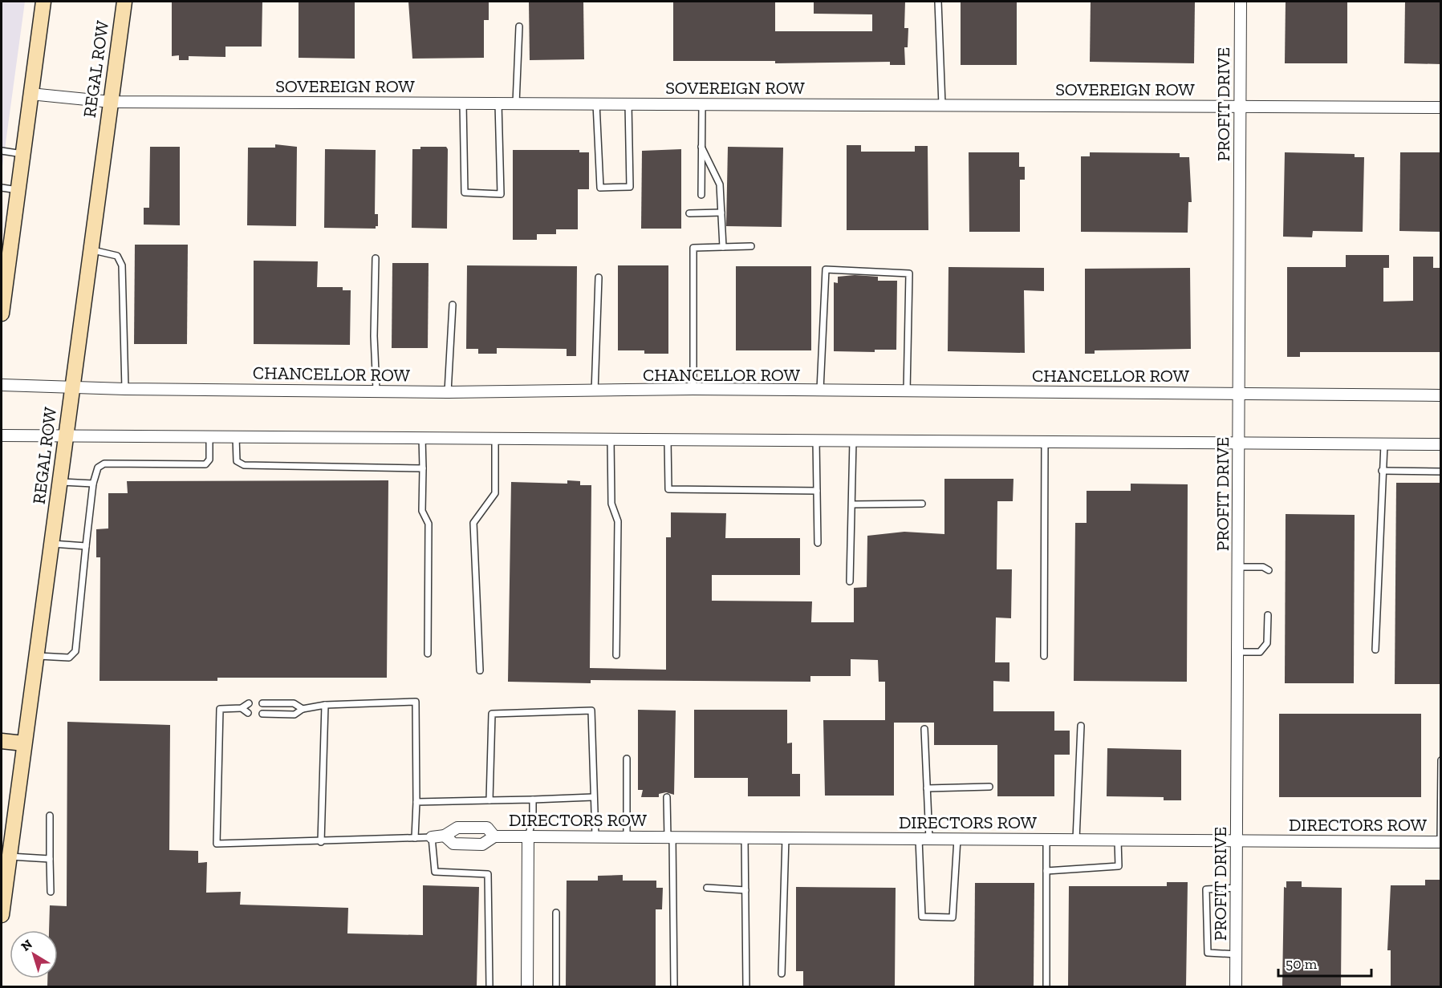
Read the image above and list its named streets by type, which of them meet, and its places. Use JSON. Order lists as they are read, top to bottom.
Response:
{
  "streets": {
    "main road": ["REGAL ROW"],
    "street": [
      "SOVEREIGN ROW",
      "PROFIT DRIVE",
      "CHANCELLOR ROW",
      "DIRECTORS ROW"
    ]
  },
  "crossings": [
    ["REGAL ROW", "SOVEREIGN ROW"],
    ["REGAL ROW", "CHANCELLOR ROW"],
    ["SOVEREIGN ROW", "PROFIT DRIVE"],
    ["PROFIT DRIVE", "CHANCELLOR ROW"],
    ["PROFIT DRIVE", "DIRECTORS ROW"]
  ],
  "scale_bar": "50 m",
  "north": "top left"
}
